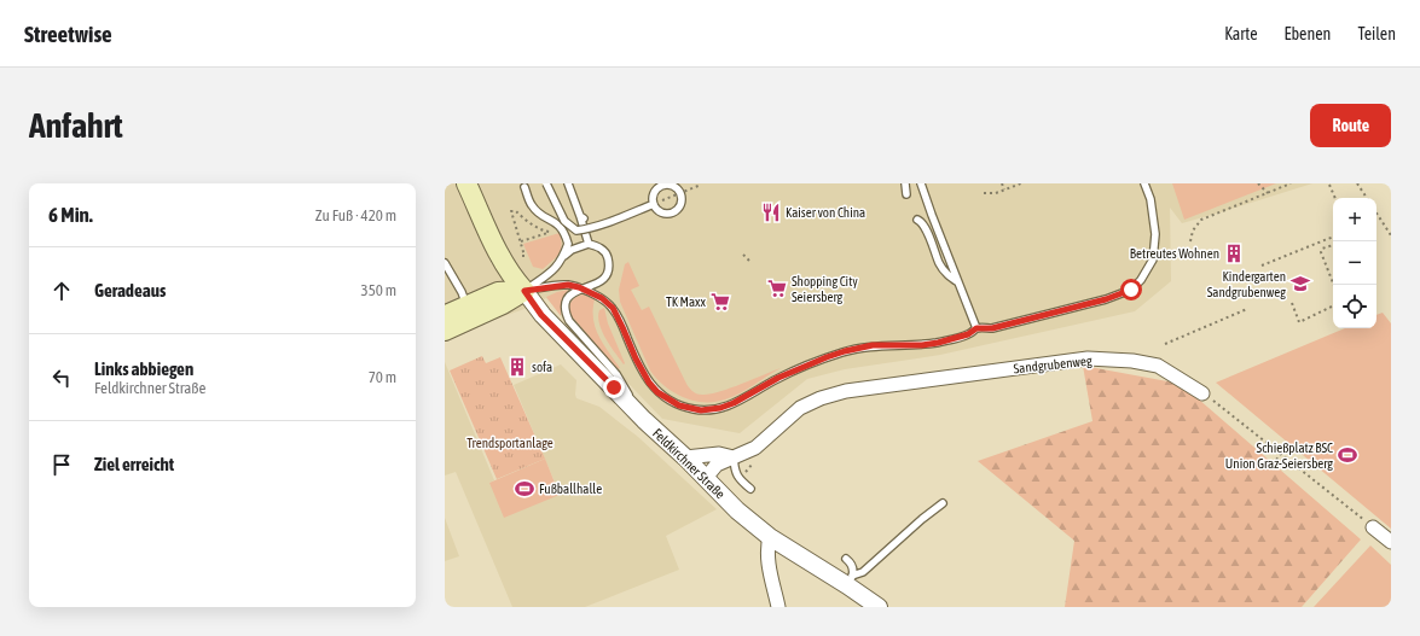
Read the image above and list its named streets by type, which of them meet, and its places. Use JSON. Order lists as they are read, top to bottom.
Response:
{
  "streets": {
    "main road": ["Feldkirchner Straße"],
    "street": ["Sandgrubenweg"]
  },
  "crossings": [
    ["Sandgrubenweg", "Feldkirchner Straße"]
  ],
  "parks": ["Trendsportanlage"],
  "places": {
    "restaurant": ["Kaiser von China"],
    "building": ["Betreutes Wohnen", "sofa"],
    "school or university": ["Kindergarten Sandgrubenweg"],
    "supermarket": ["Shopping City Seiersberg", "TK Maxx"],
    "sports": ["Schießplatz BSC Union Graz-Seiersberg", "Fußballhalle"]
  },
  "page": {
    "header": "Streetwise",
    "nav": ["Karte", "Ebenen", "Teilen"],
    "buttons": "Route",
    "title": "Anfahrt",
    "heading": ["6 Min.", "Zu Fuß · 420 m"],
    "map_buttons": ["+", "−"],
    "list": [
      ["Geradeaus", "350 m"],
      ["Links abbiegen", "Feldkirchner Straße", "70 m"],
      "Ziel erreicht"
    ]
  }
}
